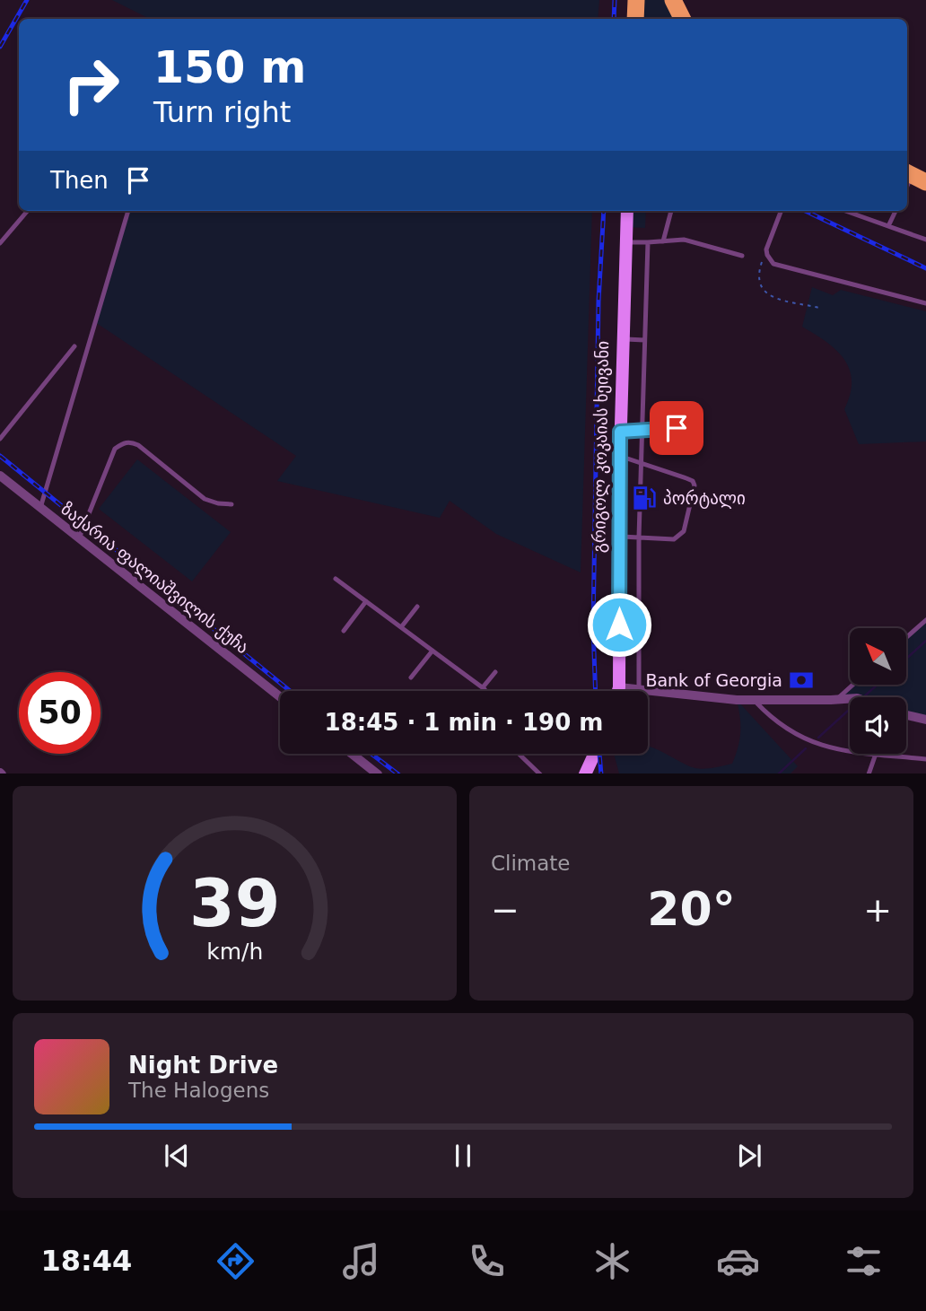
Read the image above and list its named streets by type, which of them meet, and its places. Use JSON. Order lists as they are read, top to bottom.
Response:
{
  "streets": {
    "main road": ["გრიგოლ კოკაიას ხეივანი"],
    "street": ["ზაქარია ფალიაშვილის ქუჩა"]
  },
  "places": {
    "fuel station": ["პორტალი"],
    "bank": ["Bank of Georgia"]
  },
  "north": "top left",
  "page": {
    "turn": ["150 m", "Turn right"],
    "then": "Then",
    "limit": "50",
    "trip": "18:45 · 1 min · 190 m",
    "tile": "Climate",
    "heat": ["−", "20°", "+"],
    "song": ["Night Drive", "The Halogens"],
    "tabs": "18:44",
    "gauge": ["39", "km/h"]
  }
}
